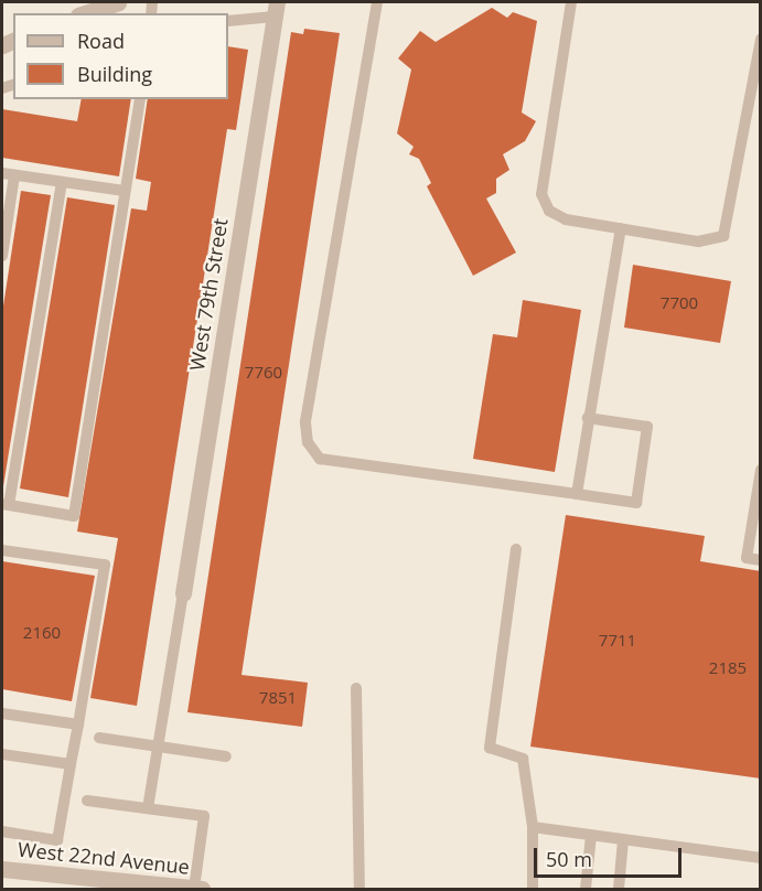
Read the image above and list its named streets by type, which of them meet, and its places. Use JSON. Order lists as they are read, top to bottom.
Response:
{
  "streets": {
    "street": ["West 79th Street", "West 22nd Avenue"]
  },
  "house_numbers": [
    "7700",
    "7760",
    "2160",
    "7711",
    "2185",
    "7851"
  ],
  "legend": ["Road", "Building"],
  "scale_bar": "50 m"
}
